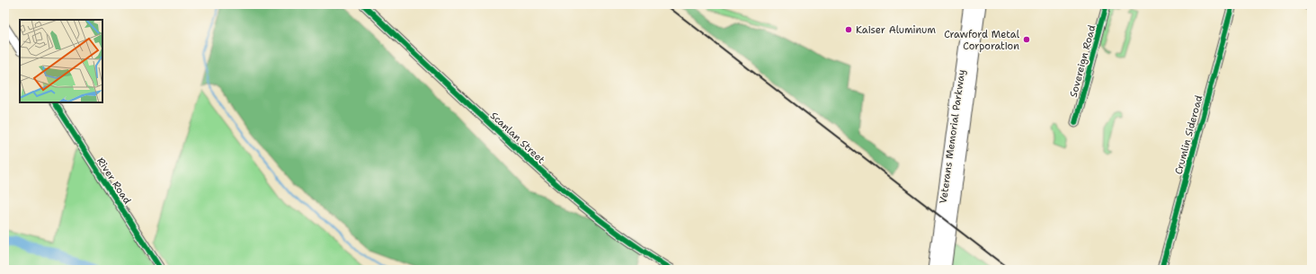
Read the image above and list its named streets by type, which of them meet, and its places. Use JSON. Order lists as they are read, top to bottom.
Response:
{
  "streets": {
    "highway": ["Veterans Memorial Parkway"],
    "street": [
      "Sovereign Road",
      "Crumlin Sideroad",
      "Scanlan Street",
      "River Road"
    ]
  },
  "places": ["Kaiser Aluminum", "Crawford Metal Corporation"]
}
